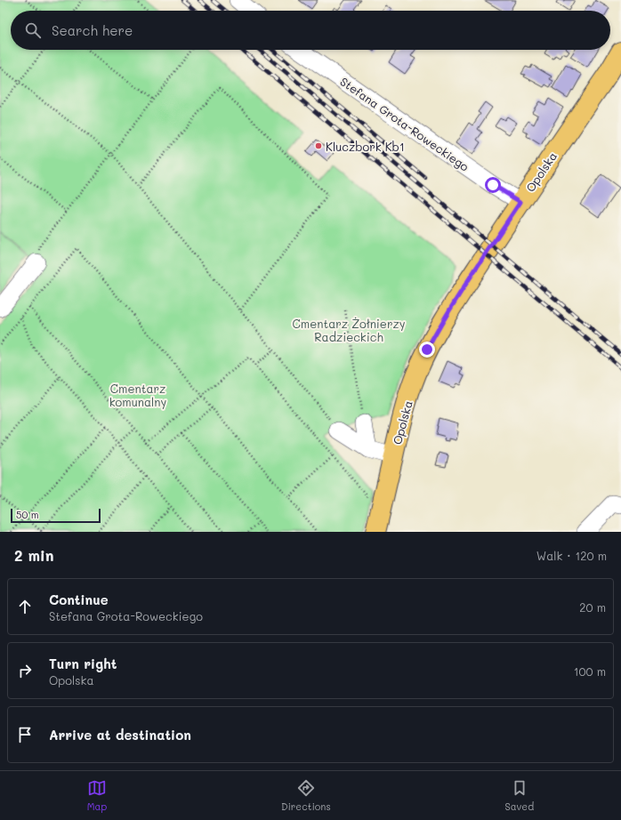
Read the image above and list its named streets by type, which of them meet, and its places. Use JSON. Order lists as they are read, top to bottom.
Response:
{
  "streets": {
    "main road": ["Opolska"],
    "street": ["Stefana Grota-Roweckiego"]
  },
  "crossings": [
    ["Stefana Grota-Roweckiego", "Opolska"]
  ],
  "parks": ["Cmentarz Żołnierzy Radzieckich", "Cmentarz komunalny"],
  "places": ["Kluczbork Kb1"],
  "scale_bar": "50 m",
  "page": {
    "search": "Search here",
    "scale": "50 m",
    "heading": ["2 min", "Walk · 120 m"],
    "list": [
      ["Continue", "Stefana Grota-Roweckiego", "20 m"],
      ["Turn right", "Opolska", "100 m"],
      "Arrive at destination"
    ],
    "nav": ["Map", "Directions", "Saved"]
  }
}
